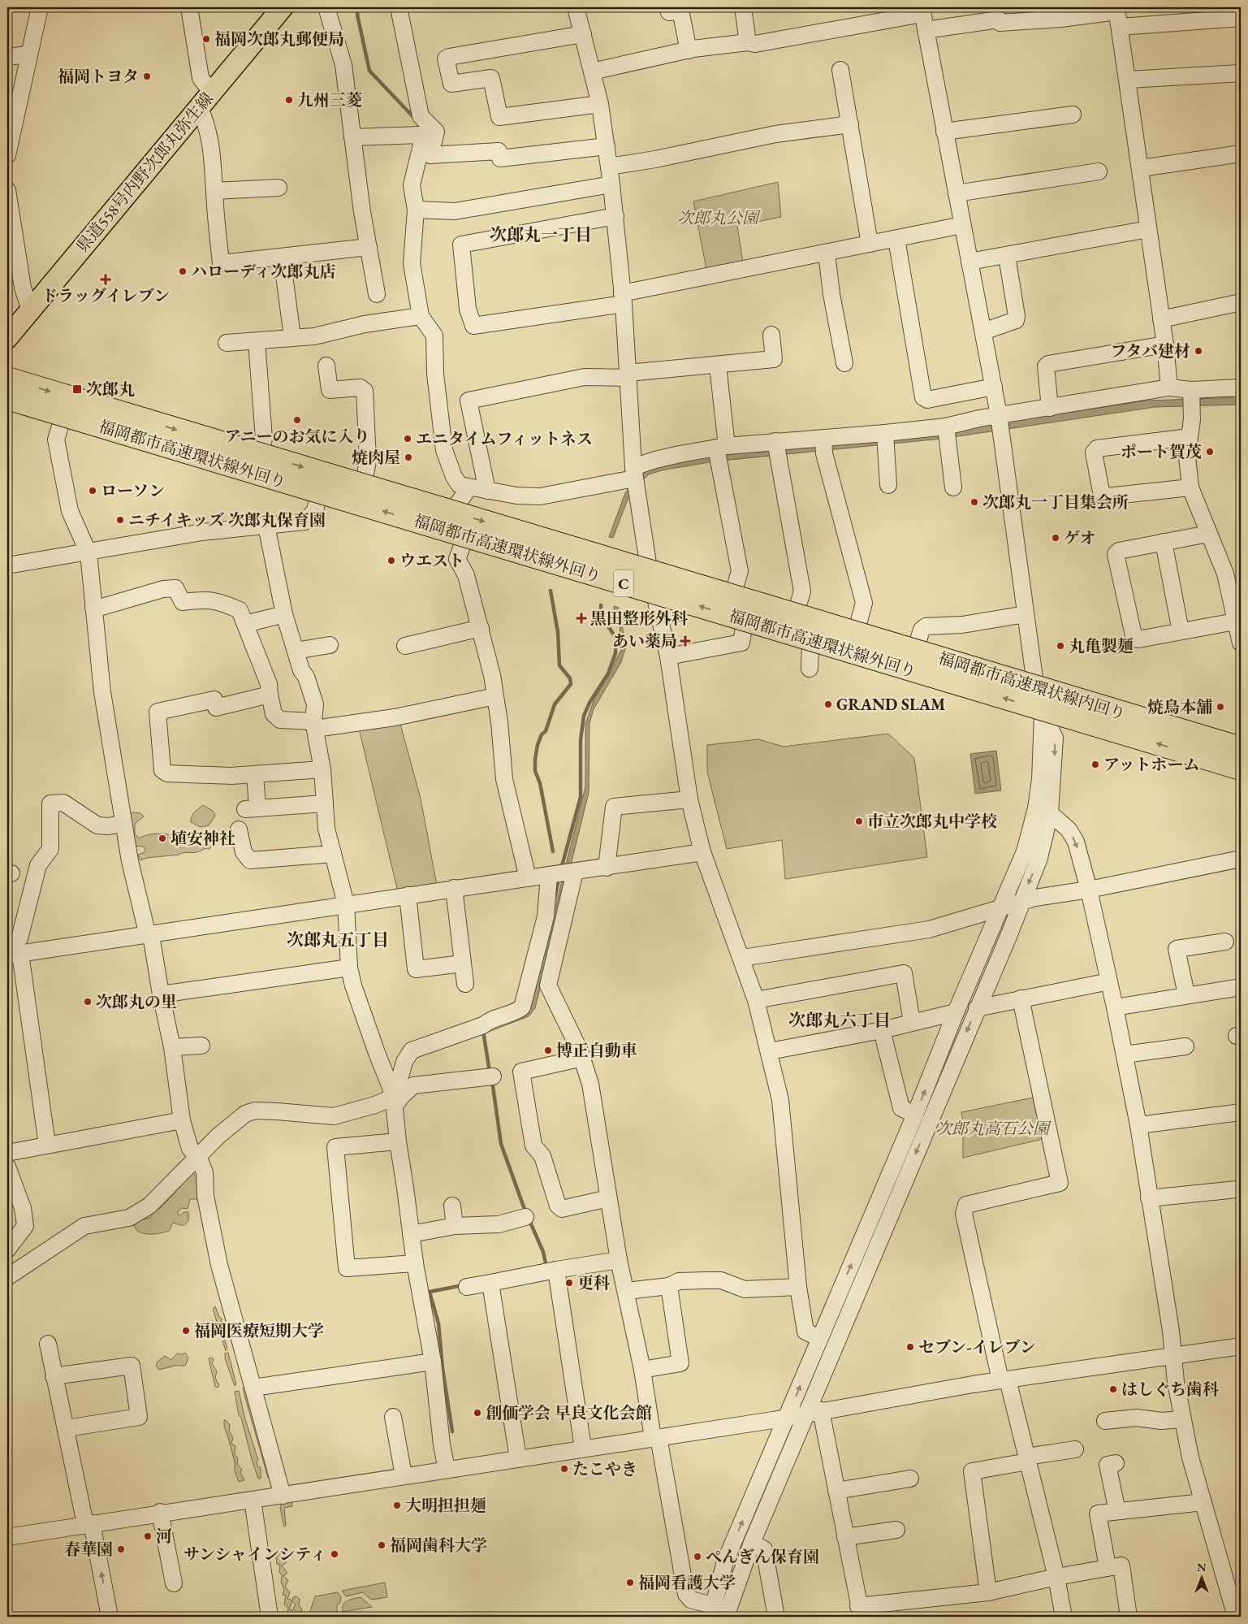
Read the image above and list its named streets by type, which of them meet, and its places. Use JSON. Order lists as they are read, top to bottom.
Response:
{
  "streets": {
    "highway": ["福岡都市高速環状線外回り", "C", "福岡都市高速環状線内回り"],
    "main road": ["県道558号内野次郎丸弥生線"]
  },
  "one_way": ["福岡都市高速環状線外回り", "福岡都市高速環状線内回り"],
  "districts": ["次郎丸一丁目", "次郎丸五丁目", "次郎丸六丁目"],
  "parks": ["次郎丸公園", "次郎丸高石公園"],
  "places": {
    "other": [
      "福岡次郎丸郵便局",
      "福岡トヨタ",
      "九州三菱",
      "ハローディ次郎丸店",
      "フタバ建材",
      "アニーのお気に入り",
      "エニタイムフィットネス",
      "ポート賀茂",
      "焼肉屋",
      "ローソン",
      "次郎丸一丁目集会所",
      "ニチイキッズ 次郎丸保育園",
      "ゲオ",
      "ウエスト",
      "丸亀製麺",
      "GRAND SLAM",
      "焼鳥本舗",
      "アットホーム",
      "市立次郎丸中学校",
      "埴安神社",
      "次郎丸の里",
      "博正自動車",
      "更科",
      "福岡医療短期大学",
      "セブン-イレブン",
      "はしぐち歯科",
      "創価学会 早良文化会館",
      "たこやき",
      "大明担担麺",
      "河",
      "福岡歯科大学",
      "春華園",
      "サンシャインシティ",
      "ぺんぎん保育園",
      "福岡看護大学"
    ],
    "health": ["ドラッグイレブン", "黒田整形外科", "あい薬局"],
    "transit": ["次郎丸"]
  },
  "north": "top"
}
